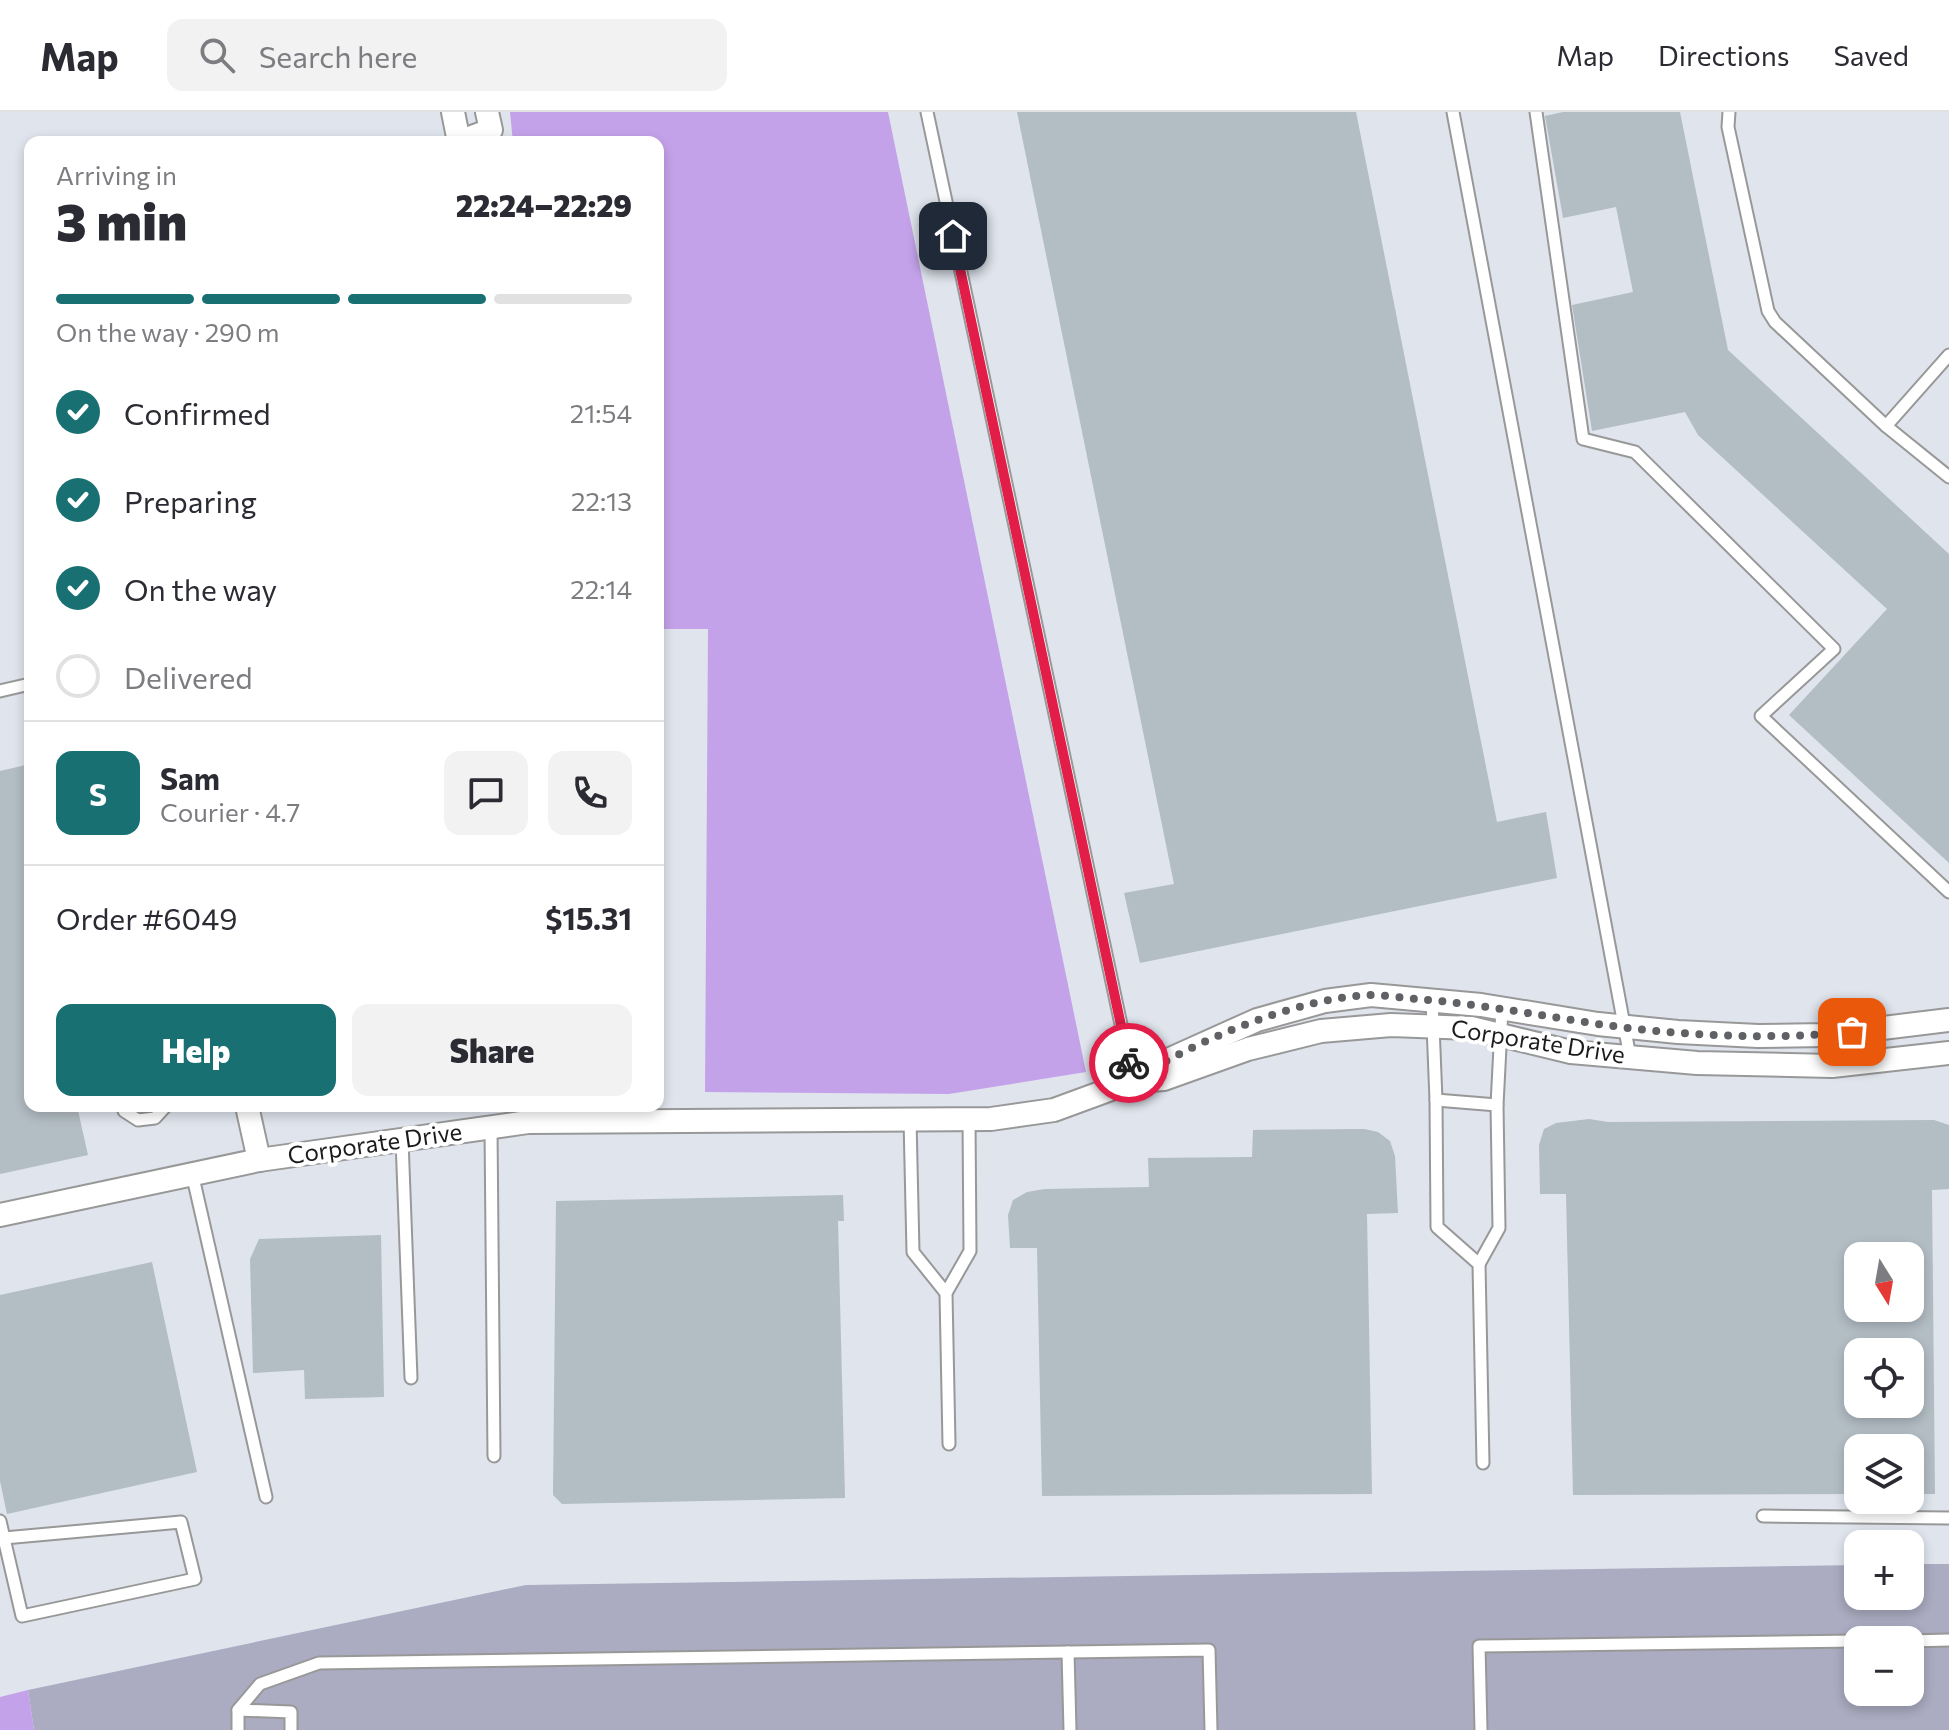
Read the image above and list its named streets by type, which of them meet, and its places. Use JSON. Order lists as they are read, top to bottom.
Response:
{
  "streets": {
    "street": ["Corporate Drive"]
  },
  "north": "bottom",
  "page": {
    "header": "Map",
    "search": "Search here",
    "nav": ["Map", "Directions", "Saved"],
    "heading": ["3 min", "Arriving in", "22:24–22:29"],
    "panel": [
      "Sam",
      "Courier · 4.7",
      "Order #6049",
      "$15.31"
    ],
    "bar": "On the way · 290 m",
    "list": [
      ["Confirmed", "21:54"],
      ["Preparing", "22:13"],
      ["On the way", "22:14"],
      "Delivered"
    ],
    "round": "S",
    "buttons": ["Help", "Share"],
    "map_buttons": ["+", "−"]
  }
}
